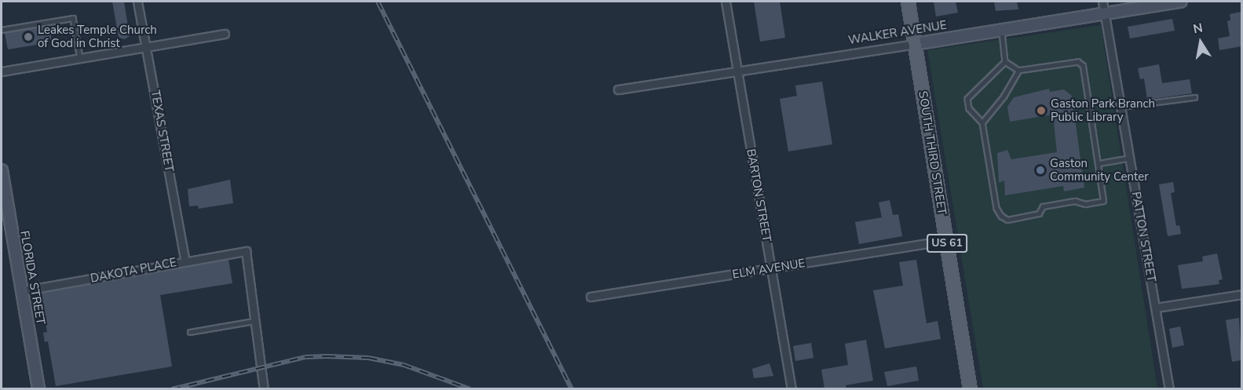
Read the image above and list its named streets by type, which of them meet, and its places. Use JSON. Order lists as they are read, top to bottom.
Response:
{
  "streets": {
    "main road": ["SOUTH THIRD STREET", "US 61"],
    "street": [
      "WALKER AVENUE",
      "TEXAS STREET",
      "BARTON STREET",
      "PATTON STREET",
      "ELM AVENUE",
      "DAKOTA PLACE",
      "FLORIDA STREET"
    ]
  },
  "crossings": [
    ["WALKER AVENUE", "SOUTH THIRD STREET"],
    ["WALKER AVENUE", "BARTON STREET"],
    ["WALKER AVENUE", "PATTON STREET"],
    ["TEXAS STREET", "DAKOTA PLACE"],
    ["SOUTH THIRD STREET", "ELM AVENUE"],
    ["BARTON STREET", "ELM AVENUE"],
    ["DAKOTA PLACE", "FLORIDA STREET"]
  ],
  "places": ["Leakes Temple Church of God in Christ", "Gaston Park Branch Public Library", "Gaston Community Center"],
  "north": "top"
}
